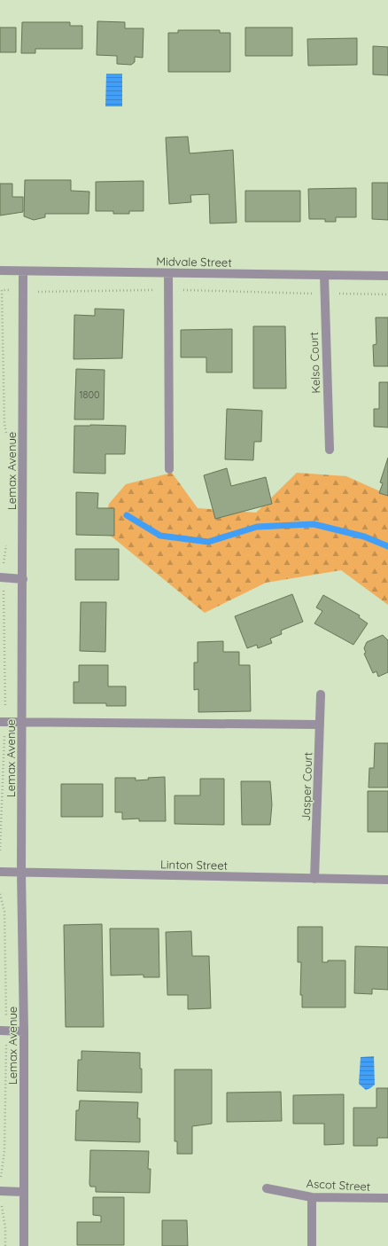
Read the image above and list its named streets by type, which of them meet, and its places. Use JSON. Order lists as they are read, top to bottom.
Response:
{
  "streets": {
    "street": [
      "Midvale Street",
      "Kelso Court",
      "Lemax Avenue",
      "Jasper Court",
      "Linton Street",
      "Ascot Street"
    ]
  },
  "crossings": [
    ["Midvale Street", "Kelso Court"],
    ["Midvale Street", "Lemax Avenue"],
    ["Lemax Avenue", "Linton Street"],
    ["Jasper Court", "Linton Street"]
  ],
  "house_numbers": ["1800"]
}
